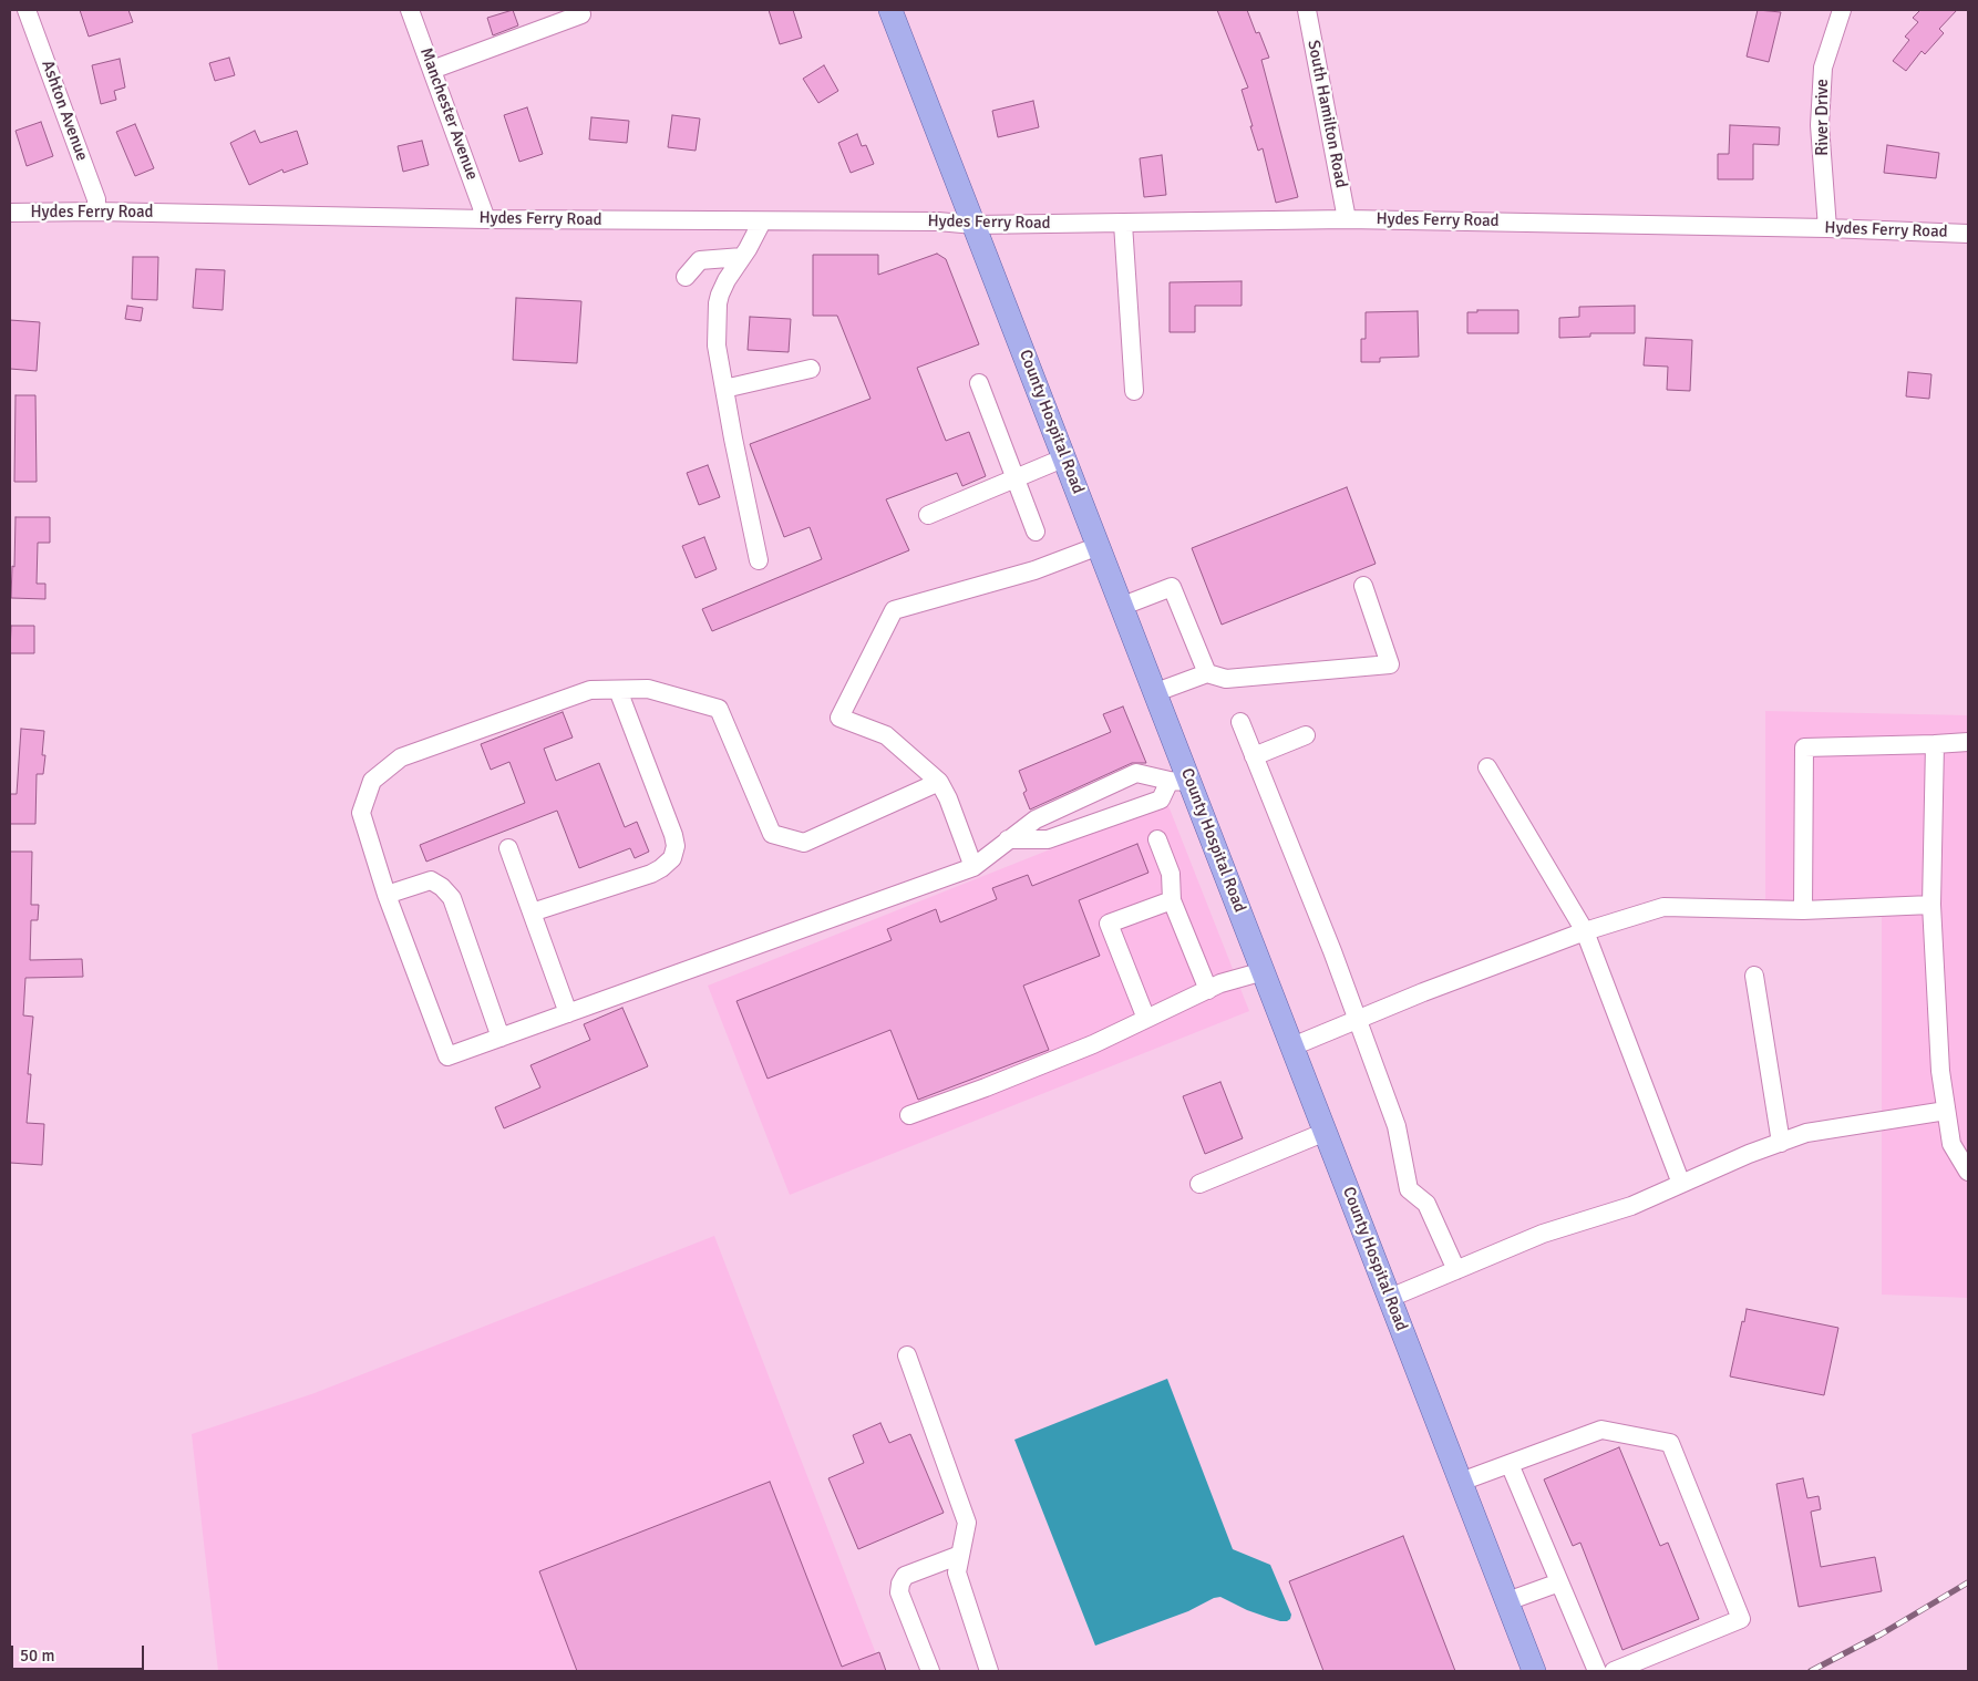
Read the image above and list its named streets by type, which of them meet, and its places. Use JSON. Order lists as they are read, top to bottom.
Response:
{
  "streets": {
    "main road": ["County Hospital Road"],
    "street": [
      "Ashton Avenue",
      "Manchester Avenue",
      "South Hamilton Road",
      "River Drive",
      "Hydes Ferry Road"
    ]
  },
  "crossings": [
    ["Ashton Avenue", "Hydes Ferry Road"],
    ["Manchester Avenue", "Hydes Ferry Road"],
    ["South Hamilton Road", "Hydes Ferry Road"],
    ["River Drive", "Hydes Ferry Road"],
    ["Hydes Ferry Road", "County Hospital Road"]
  ],
  "scale_bar": "50 m"
}
